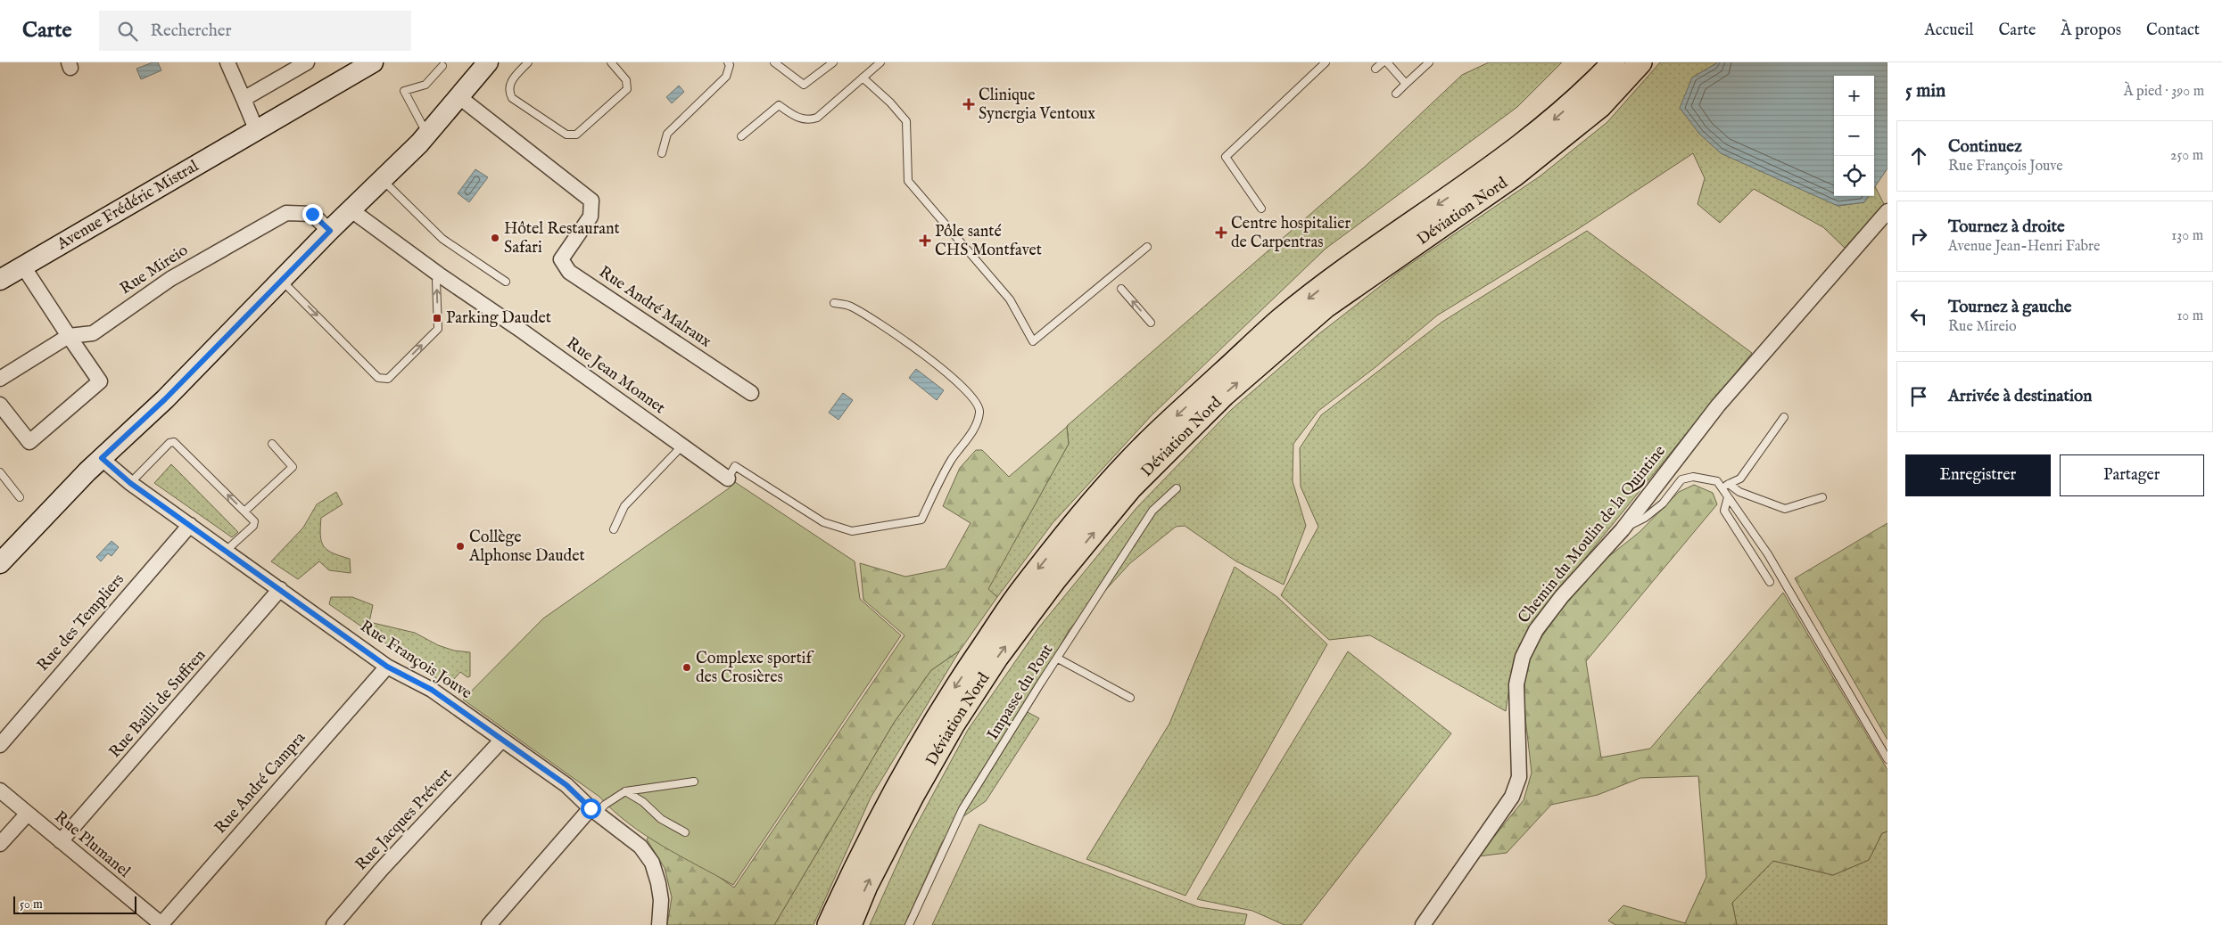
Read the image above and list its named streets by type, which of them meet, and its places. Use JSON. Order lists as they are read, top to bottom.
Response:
{
  "streets": {
    "main road": ["Avenue Frédéric Mistral", "Déviation Nord"],
    "street": [
      "Rue Mireio",
      "Rue André Malraux",
      "Rue Jean Monnet",
      "Chemin du Moulin de la Quintine",
      "Rue des Templiers",
      "Rue François Jouve",
      "Rue Bailli de Suffren",
      "Rue André Campra",
      "Rue Jacques Prévert",
      "Rue Plumanel"
    ],
    "lane": ["Impasse du Pont"]
  },
  "crossings": [
    ["Rue des Templiers", "Rue François Jouve"],
    ["Rue François Jouve", "Rue Bailli de Suffren"],
    ["Rue François Jouve", "Rue André Campra"],
    ["Rue François Jouve", "Rue Jacques Prévert"],
    ["Rue Bailli de Suffren", "Rue Plumanel"],
    ["Rue André Campra", "Rue Plumanel"]
  ],
  "places": {
    "health": ["Clinique Synergia Ventoux", "Centre hospitalier de Carpentras", "Pôle santé CHS Montfavet"],
    "other": ["Hôtel Restaurant Safari", "Collège Alphonse Daudet", "Complexe sportif des Crosières"],
    "transit": ["Parking Daudet"]
  },
  "scale_bar": "50 m",
  "page": {
    "header": "Carte",
    "search": "Rechercher",
    "nav": [
      "Accueil",
      "Carte",
      "À propos",
      "Contact"
    ],
    "heading": ["5 min", "À pied · 390 m"],
    "map_buttons": ["+", "−"],
    "list": [
      ["Continuez", "Rue François Jouve", "250 m"],
      ["Tournez à droite", "Avenue Jean-Henri Fabre", "130 m"],
      ["Tournez à gauche", "Rue Mireio", "10 m"],
      "Arrivée à destination"
    ],
    "buttons": ["Enregistrer", "Partager"],
    "scale": "50 m"
  }
}
